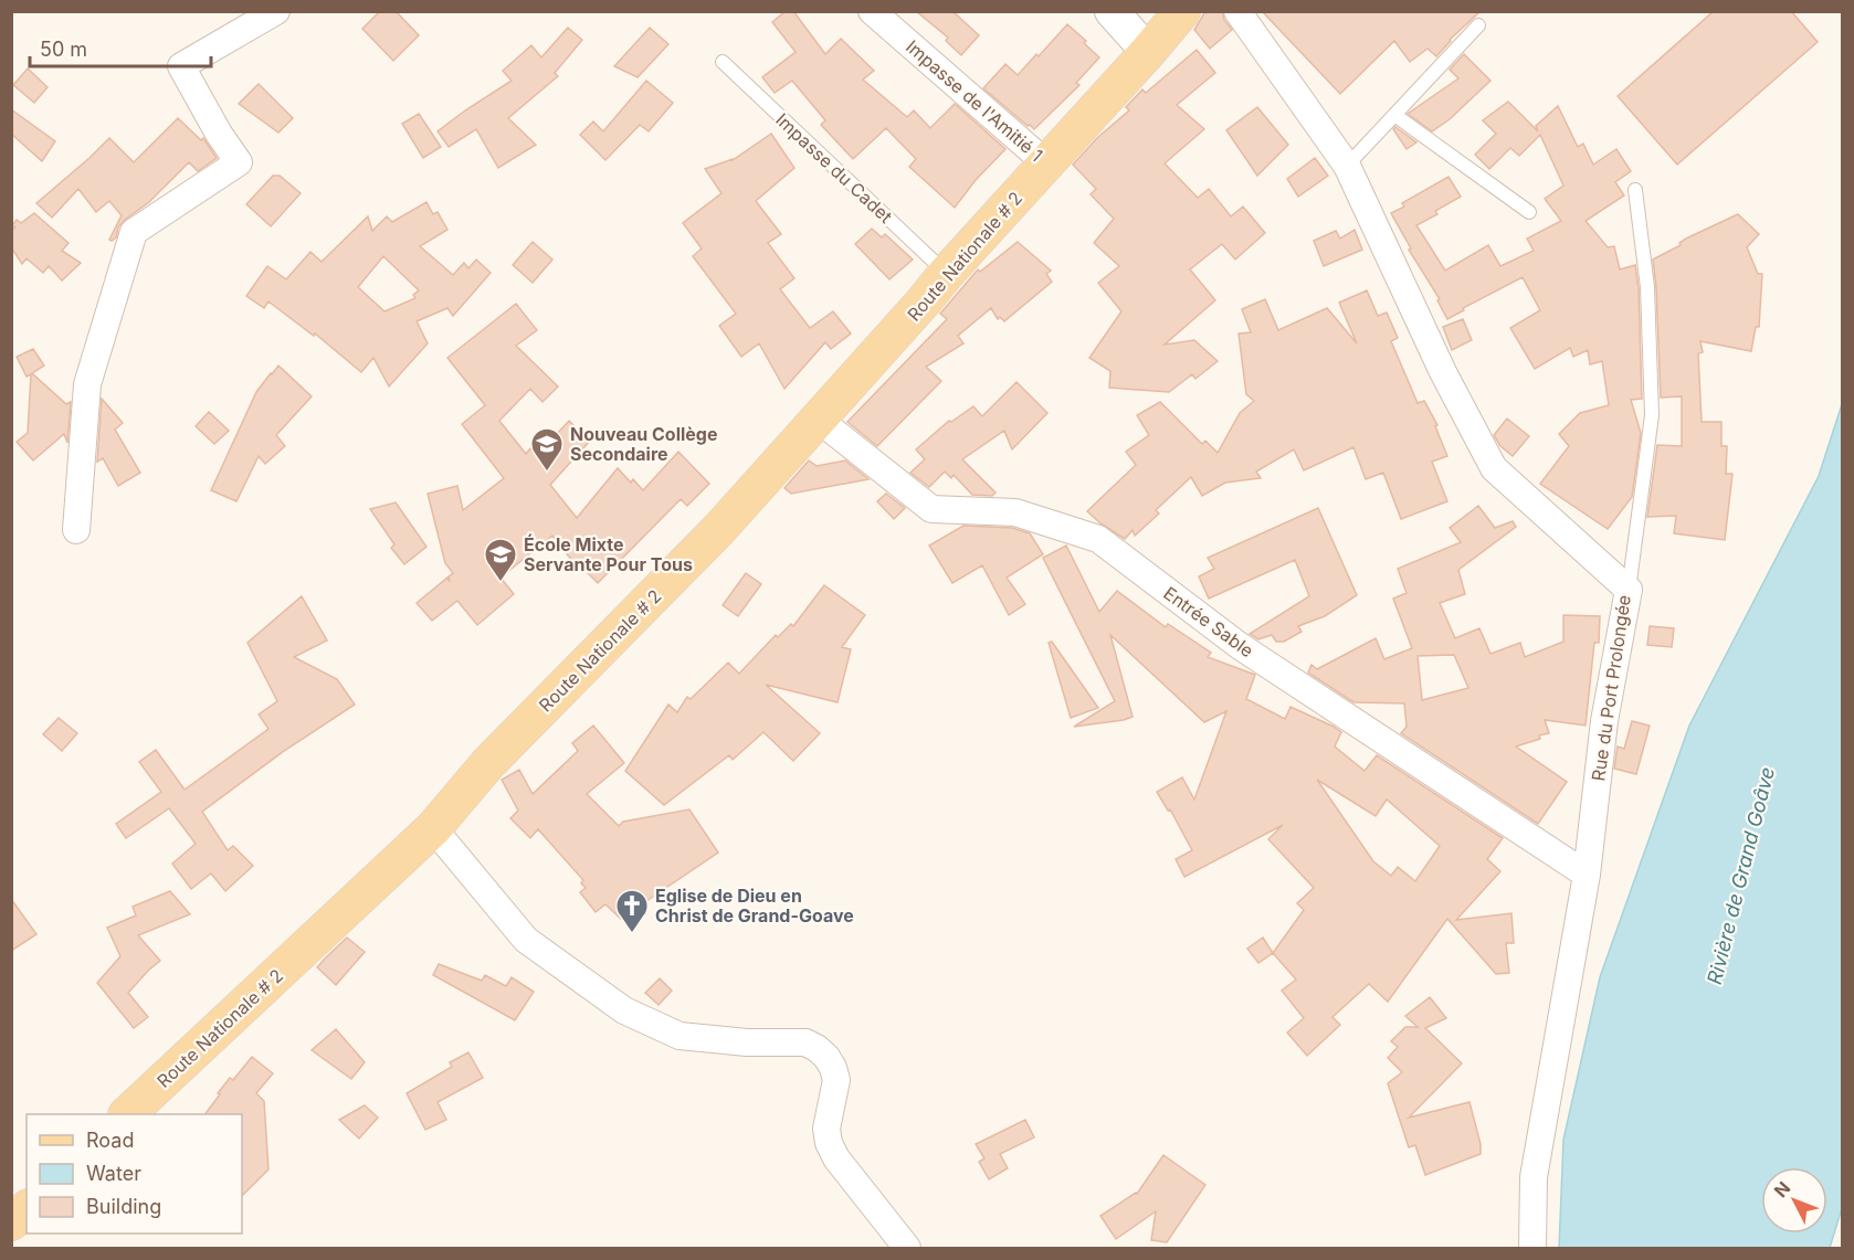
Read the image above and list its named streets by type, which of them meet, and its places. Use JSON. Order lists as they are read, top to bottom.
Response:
{
  "streets": {
    "main road": ["Route Nationale # 2"],
    "street": ["Impasse de l'Amitié 1", "Entrée Sable", "Rue du Port Prolongée"],
    "lane": ["Impasse du Cadet"]
  },
  "crossings": [
    ["Impasse de l'Amitié 1", "Route Nationale # 2"],
    ["Impasse du Cadet", "Route Nationale # 2"],
    ["Route Nationale # 2", "Entrée Sable"],
    ["Entrée Sable", "Rue du Port Prolongée"]
  ],
  "water": ["Rivière de Grand Goâve"],
  "places": {
    "school or university": ["Nouveau Collège Secondaire", "École Mixte Servante Pour Tous"],
    "church": ["Eglise de Dieu en Christ de Grand-Goave"]
  },
  "legend": ["Road", "Water", "Building"],
  "scale_bar": "50 m",
  "north": "top left"
}
